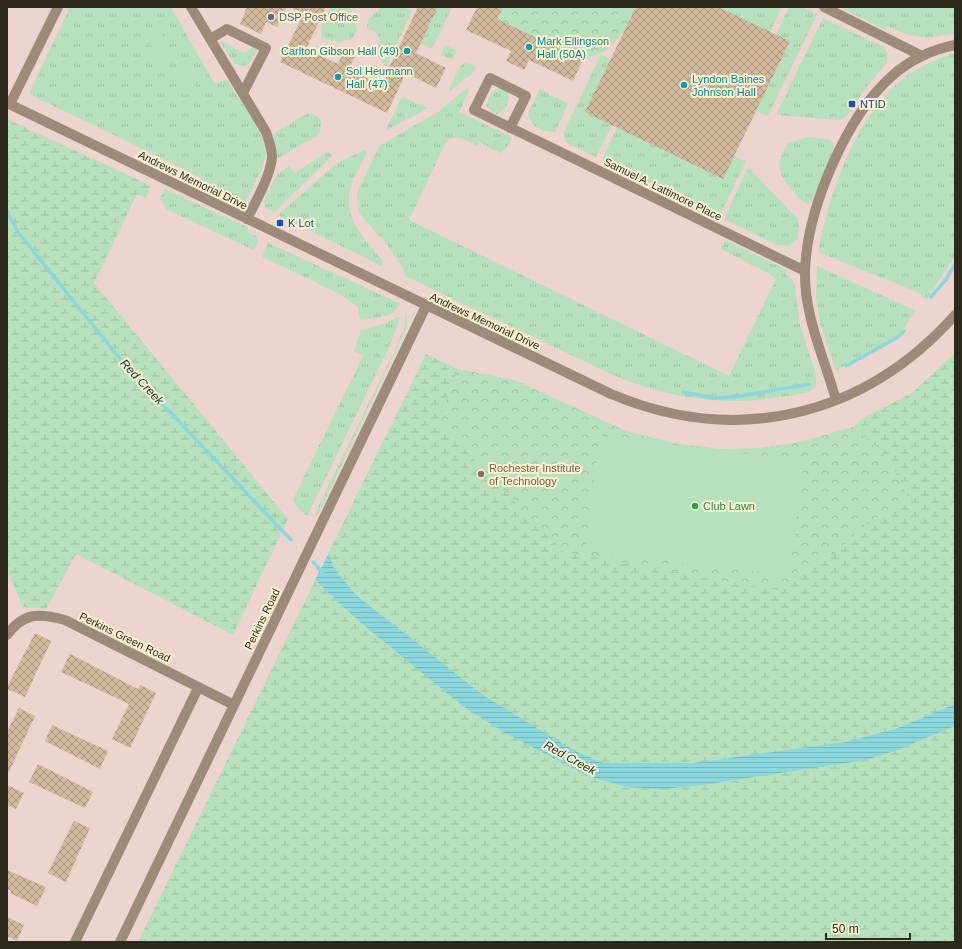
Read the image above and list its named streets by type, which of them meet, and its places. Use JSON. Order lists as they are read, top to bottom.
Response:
{
  "streets": {
    "street": [
      "Andrews Memorial Drive",
      "Samuel A. Lattimore Place",
      "Perkins Road",
      "Perkins Green Road"
    ]
  },
  "crossings": [
    ["Andrews Memorial Drive", "Perkins Road"],
    ["Perkins Road", "Perkins Green Road"]
  ],
  "water": ["Red Creek"],
  "places": {
    "other": [
      "DSP Post Office",
      "Mark Ellingson Hall (50A)",
      "Carlton Gibson Hall (49)",
      "Sol Heumann Hall (47)",
      "Lyndon Baines Johnson Hall",
      "Rochester Institute of Technology",
      "Club Lawn"
    ],
    "transit": ["NTID", "K Lot"]
  },
  "scale_bar": "50 m"
}
